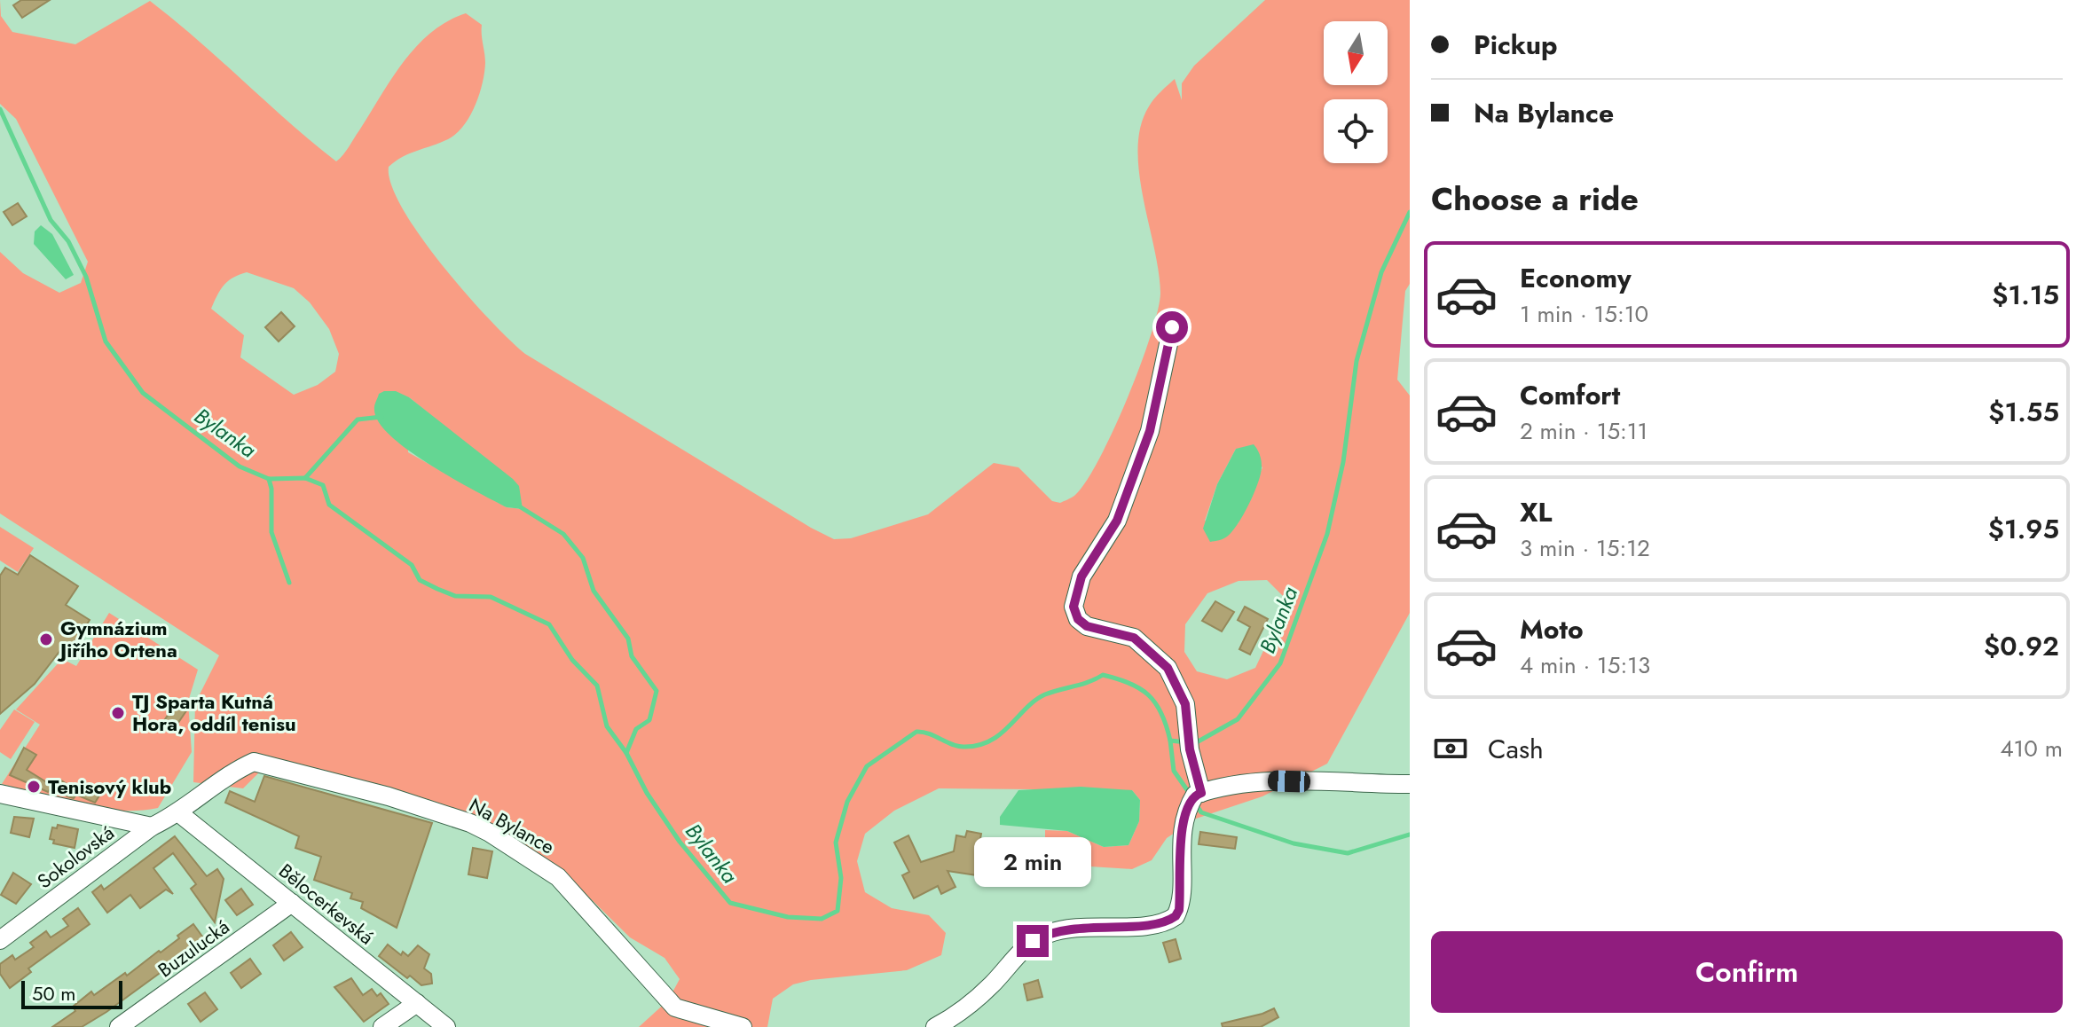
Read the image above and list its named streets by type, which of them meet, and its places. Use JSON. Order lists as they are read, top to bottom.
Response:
{
  "streets": {
    "street": [
      "Na Bylance",
      "Sokolovská",
      "Bělocerkevská",
      "Buzulucká"
    ]
  },
  "crossings": [
    ["Na Bylance", "Sokolovská"],
    ["Na Bylance", "Bělocerkevská"],
    ["Sokolovská", "Bělocerkevská"],
    ["Bělocerkevská", "Buzulucká"]
  ],
  "water": ["Bylanka"],
  "places": ["Gymnázium Jiřího Ortena", "TJ Sparta Kutná Hora, oddíl tenisu", "Tenisový klub"],
  "scale_bar": "50 m",
  "north": "bottom",
  "page": {
    "banner": ["Pickup", "Na Bylance"],
    "heading": "Choose a ride",
    "list": [
      {
        "name": "Economy",
        "note": "1 min · 15:10",
        "value": "$1.15"
      },
      {
        "name": "Comfort",
        "note": "2 min · 15:11",
        "value": "$1.55"
      },
      {
        "name": "XL",
        "note": "3 min · 15:12",
        "value": "$1.95"
      },
      {
        "name": "Moto",
        "note": "4 min · 15:13",
        "value": "$0.92"
      }
    ],
    "pay": ["Cash", "410 m"],
    "bubble": "2 min",
    "buttons": "Confirm",
    "scale": "50 m"
  }
}
